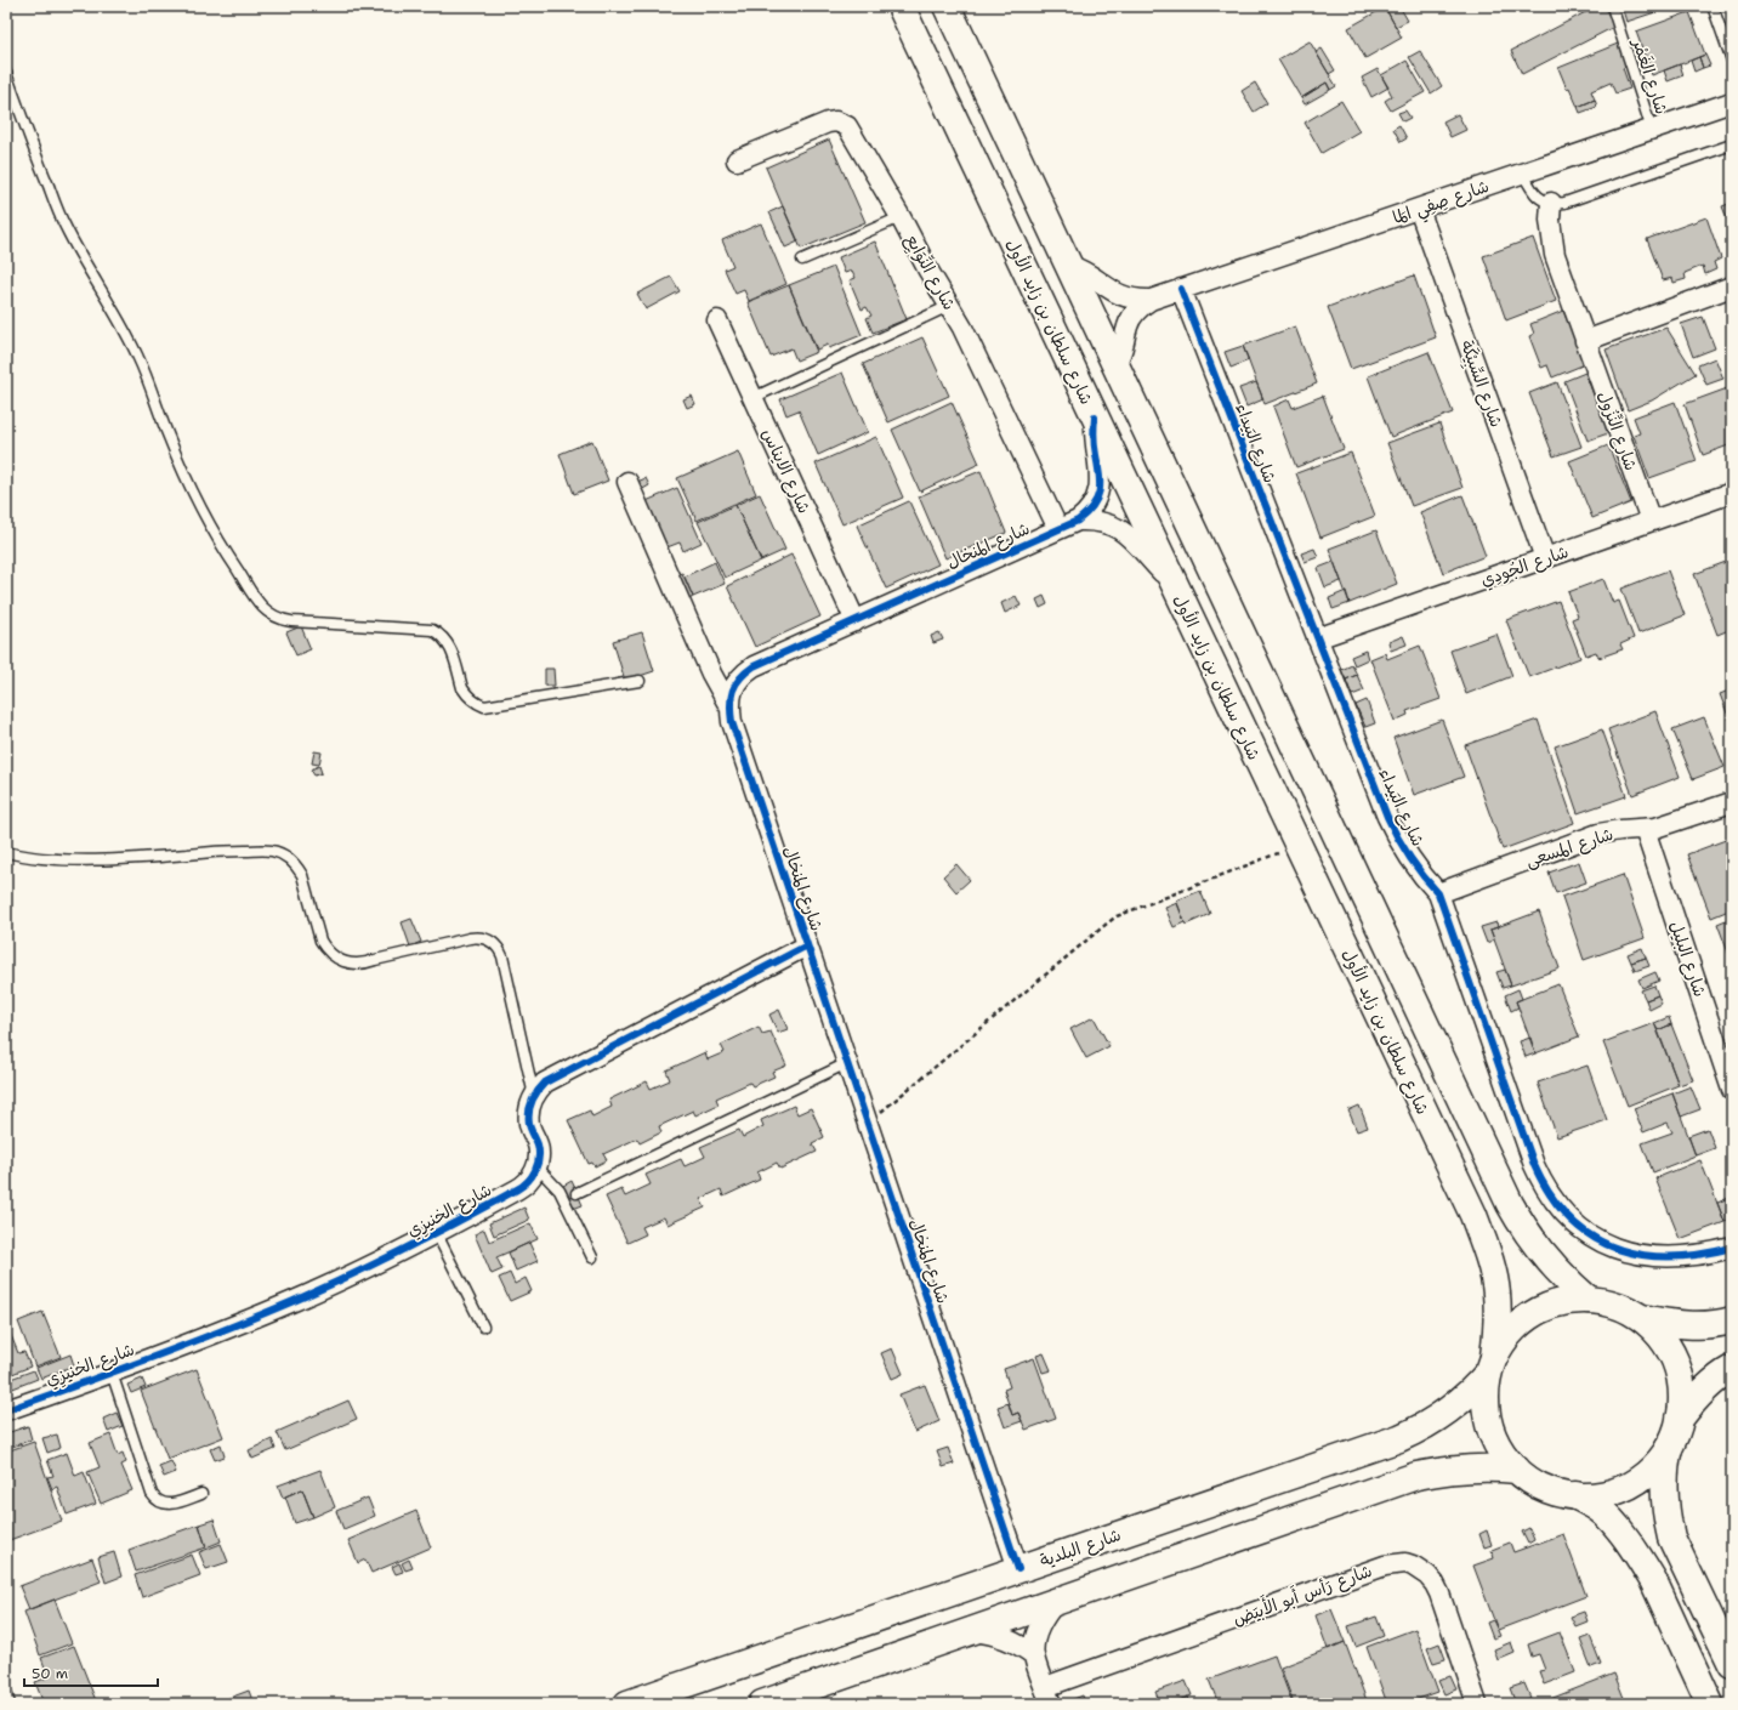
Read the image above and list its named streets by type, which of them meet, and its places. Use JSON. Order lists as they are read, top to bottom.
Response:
{
  "streets": {
    "main road": ["شارع سلطان بن زايد الأول", "شارع البلدية"],
    "street": [
      "شارع صِفِي المَا",
      "شارع النِّوَايِع",
      "شارع السِّبِيْكَة",
      "شارع النِّزُول",
      "شارع البَيداء",
      "شارع الايناس",
      "شارع المنخال",
      "شارع الجُودِي",
      "شارع المسعى",
      "شارع البليل",
      "شارع الخنيزِي",
      "شارع رَأس أَبو الأَبيَض"
    ],
    "lane": ["شارع الغَمْر"]
  },
  "crossings": [
    ["شارع الغَمْر", "شارع صِفِي المَا"],
    ["شارع صِفِي المَا", "شارع السِّبِيْكَة"],
    ["شارع صِفِي المَا", "شارع البَيداء"],
    ["شارع النِّوَايِع", "شارع المنخال"],
    ["شارع سلطان بن زايد الأول", "شارع المنخال"],
    ["شارع سلطان بن زايد الأول", "شارع البلدية"],
    ["شارع السِّبِيْكَة", "شارع الجُودِي"],
    ["شارع النِّزُول", "شارع الجُودِي"],
    ["شارع البَيداء", "شارع الجُودِي"],
    ["شارع البَيداء", "شارع المسعى"],
    ["شارع الايناس", "شارع المنخال"],
    ["شارع المنخال", "شارع البلدية"],
    ["شارع المسعى", "شارع البليل"]
  ],
  "scale_bar": "50 m"
}
